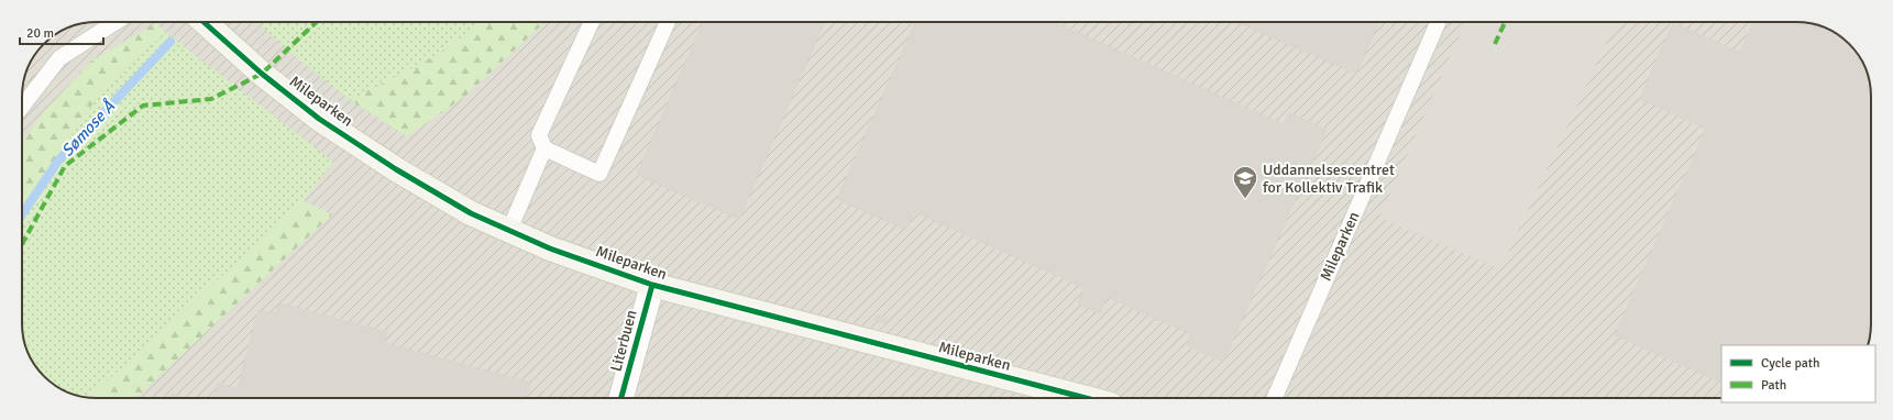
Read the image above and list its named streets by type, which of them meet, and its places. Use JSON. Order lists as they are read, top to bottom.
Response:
{
  "streets": {
    "street": ["Mileparken", "Literbuen"]
  },
  "crossings": [
    ["Mileparken", "Literbuen"]
  ],
  "water": ["Sømose Å"],
  "places": {
    "school or university": ["Uddannelsescentret for Kollektiv Trafik"]
  },
  "legend": ["Cycle path", "Path"],
  "scale_bar": "20 m"
}
